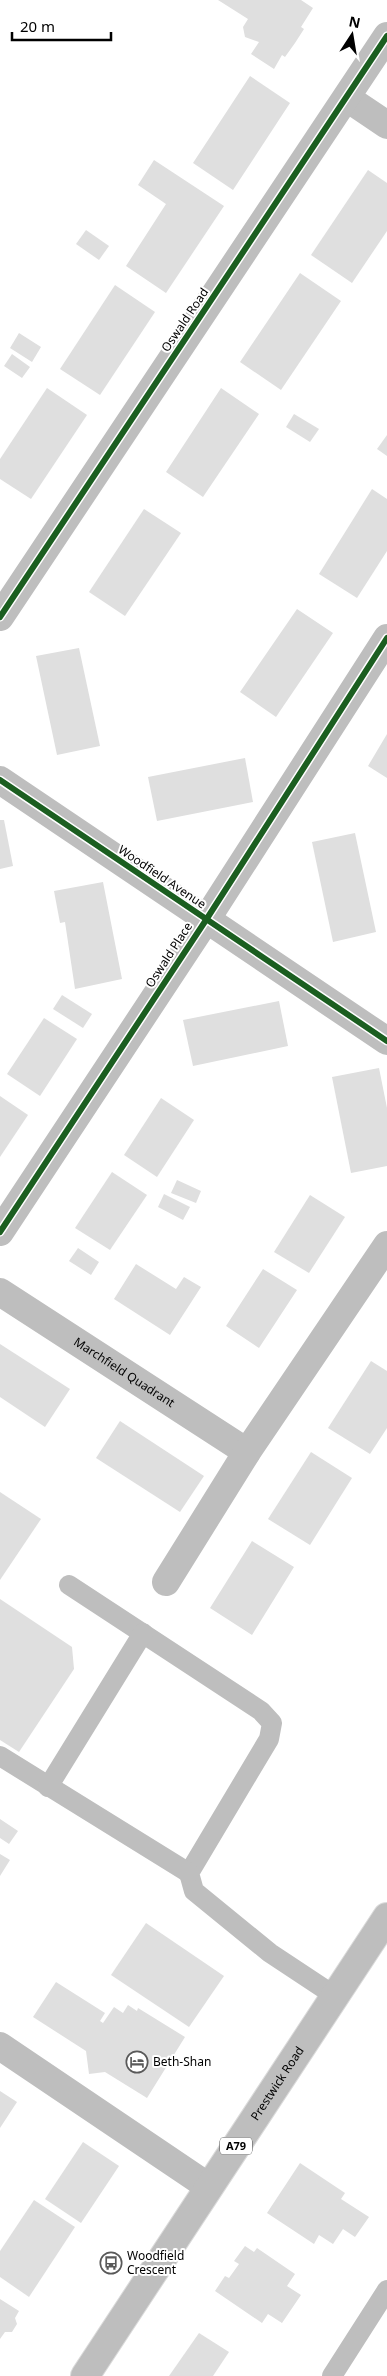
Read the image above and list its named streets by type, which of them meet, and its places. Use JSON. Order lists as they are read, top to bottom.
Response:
{
  "streets": {
    "street": [
      "Oswald Road",
      "Woodfield Avenue",
      "Oswald Place",
      "Marchfield Quadrant",
      "Prestwick Road",
      "A79"
    ]
  },
  "crossings": [
    ["Woodfield Avenue", "Oswald Place"]
  ],
  "places": {
    "hotel": ["Beth-Shan"],
    "bus stop": ["Woodfield Crescent"]
  },
  "scale_bar": "20 m",
  "north": "top"
}
